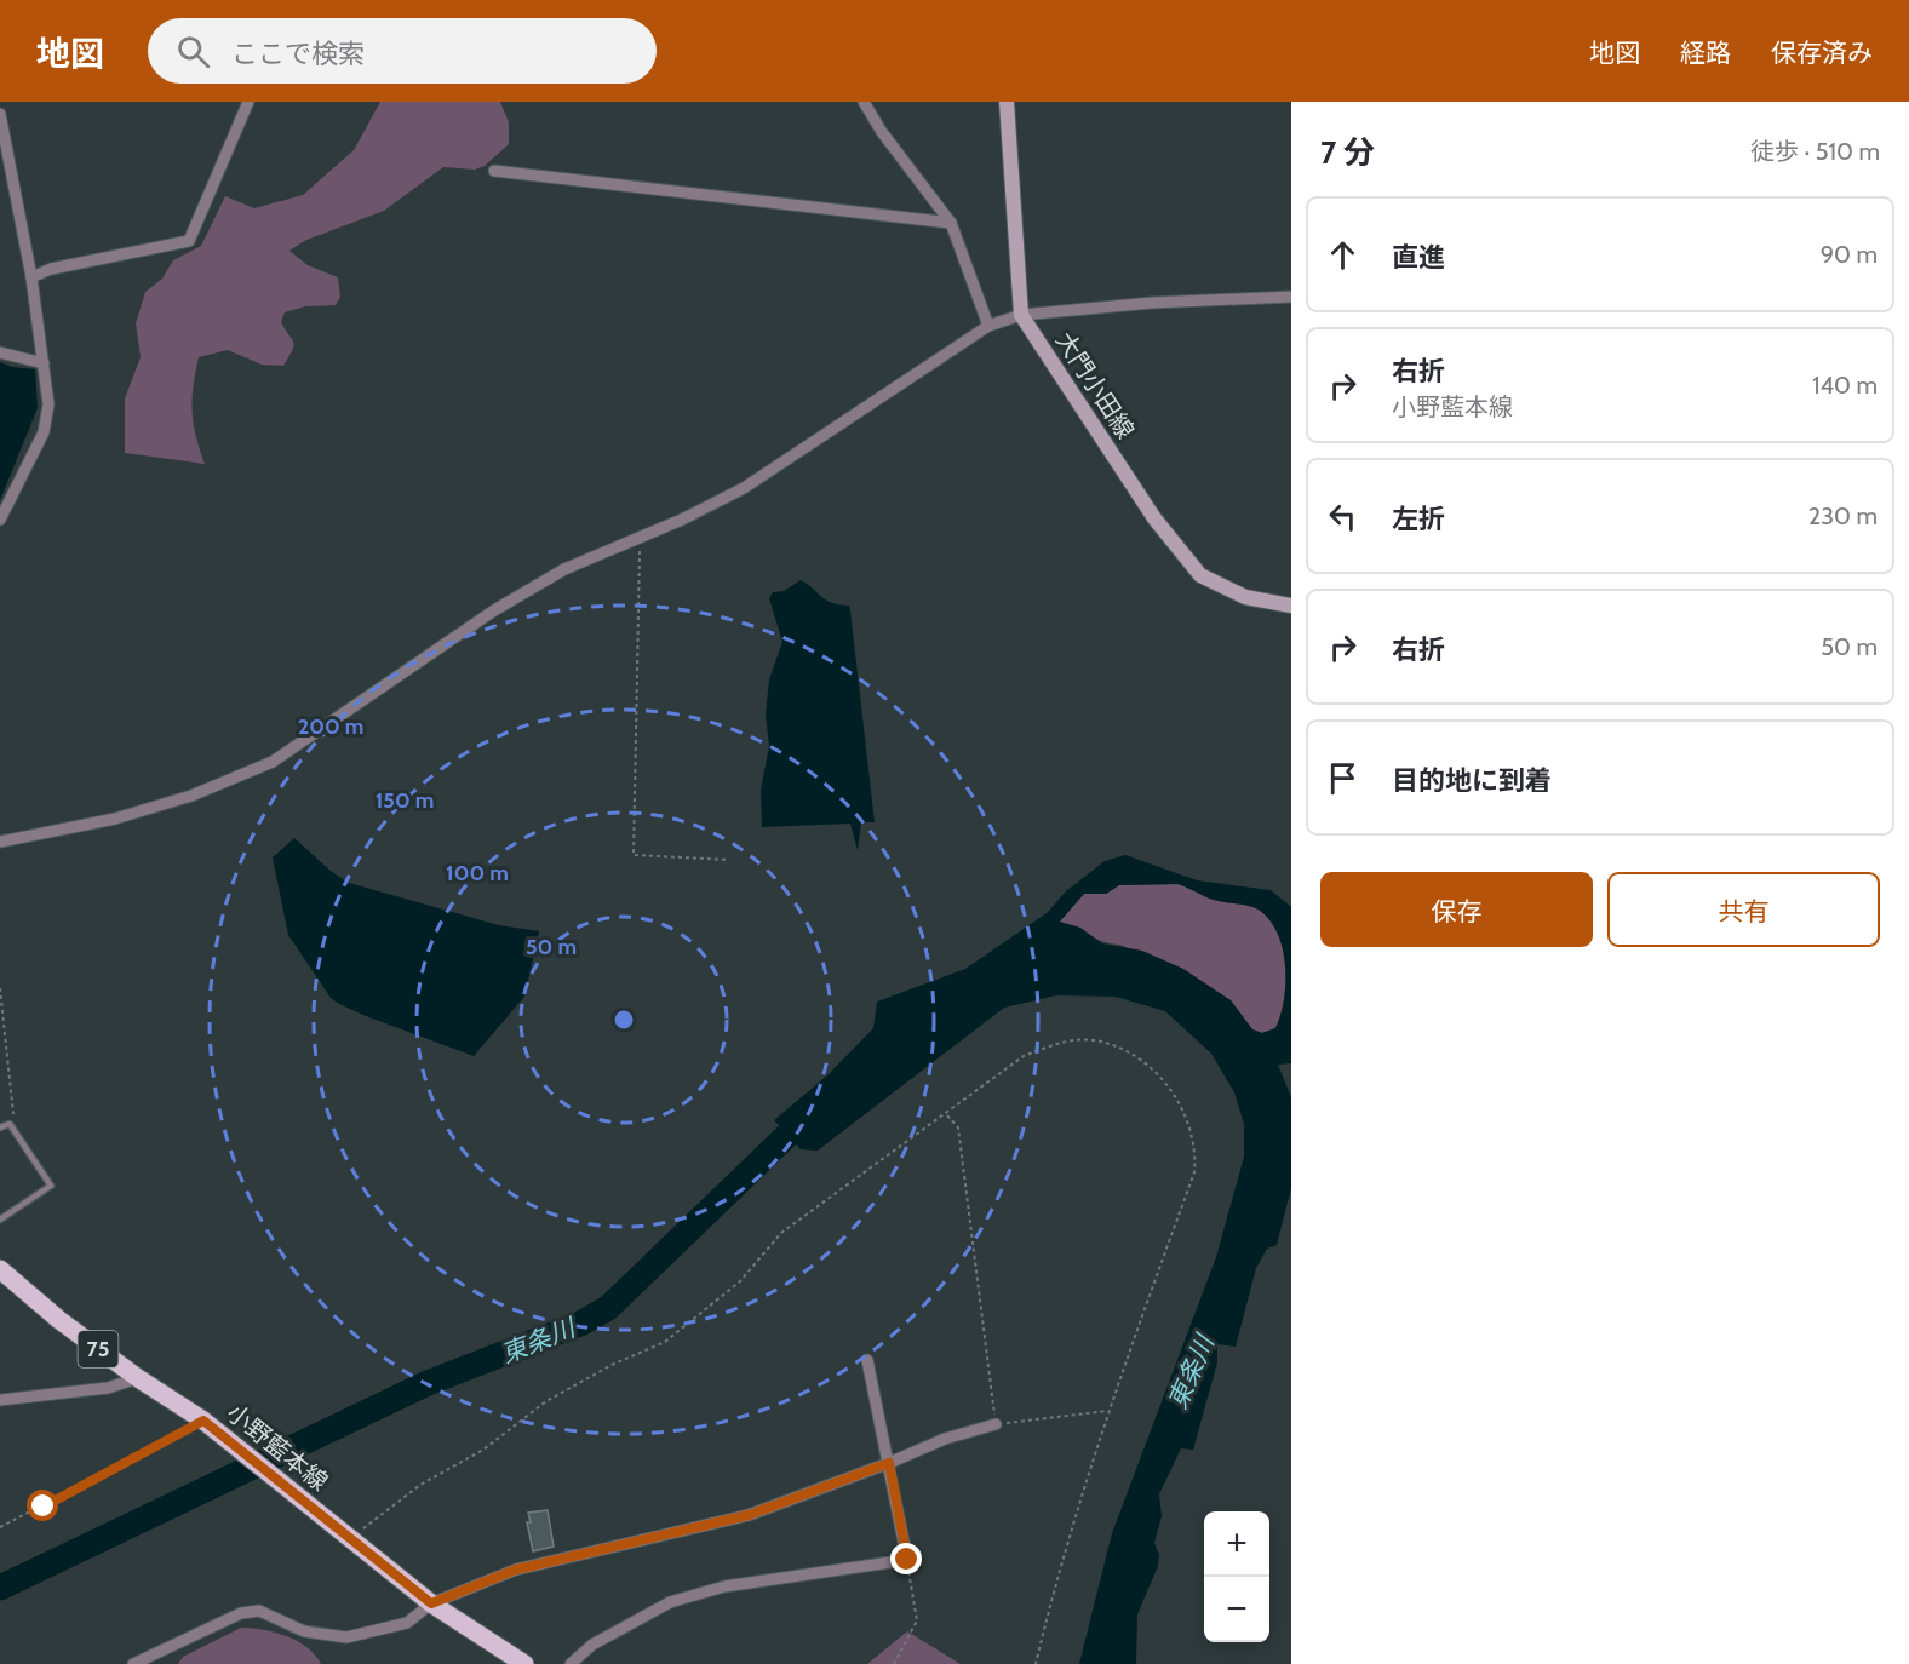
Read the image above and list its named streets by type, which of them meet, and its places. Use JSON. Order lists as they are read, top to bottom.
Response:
{
  "streets": {
    "main road": ["大門小田線", "75", "小野藍本線"]
  },
  "water": ["東条川"],
  "page": {
    "header": "地図",
    "search": "ここで検索",
    "nav": ["地図", "経路", "保存済み"],
    "heading": ["7 分", "徒歩 · 510 m"],
    "list": [
      ["直進", "90 m"],
      ["右折", "小野藍本線", "140 m"],
      ["左折", "230 m"],
      ["右折", "50 m"],
      "目的地に到着"
    ],
    "buttons": ["保存", "共有"],
    "map_buttons": ["+", "−"]
  },
  "rings": [
    "200 m",
    "150 m",
    "100 m",
    "50 m"
  ]
}
